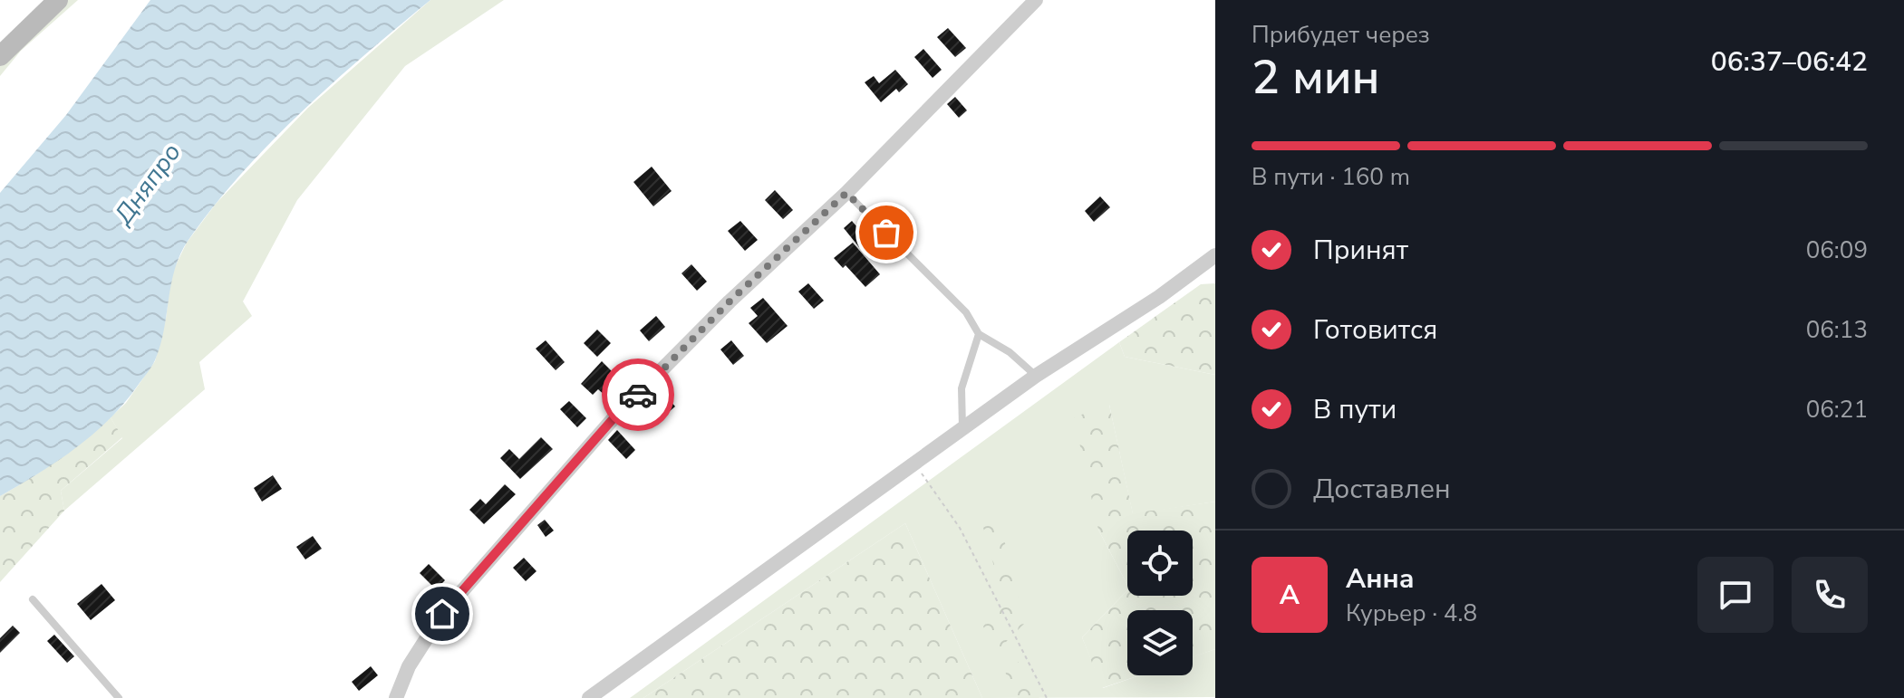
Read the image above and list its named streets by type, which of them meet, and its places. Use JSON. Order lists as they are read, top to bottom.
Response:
{
  "water": ["Дняпро"],
  "page": {
    "heading": ["2 мин", "Прибудет через", "06:37–06:42"],
    "panel": ["Анна", "Курьер · 4.8"],
    "bar": "В пути · 160 m",
    "list": [
      ["Принят", "06:09"],
      ["Готовится", "06:13"],
      ["В пути", "06:21"],
      "Доставлен"
    ],
    "round": "А"
  }
}
